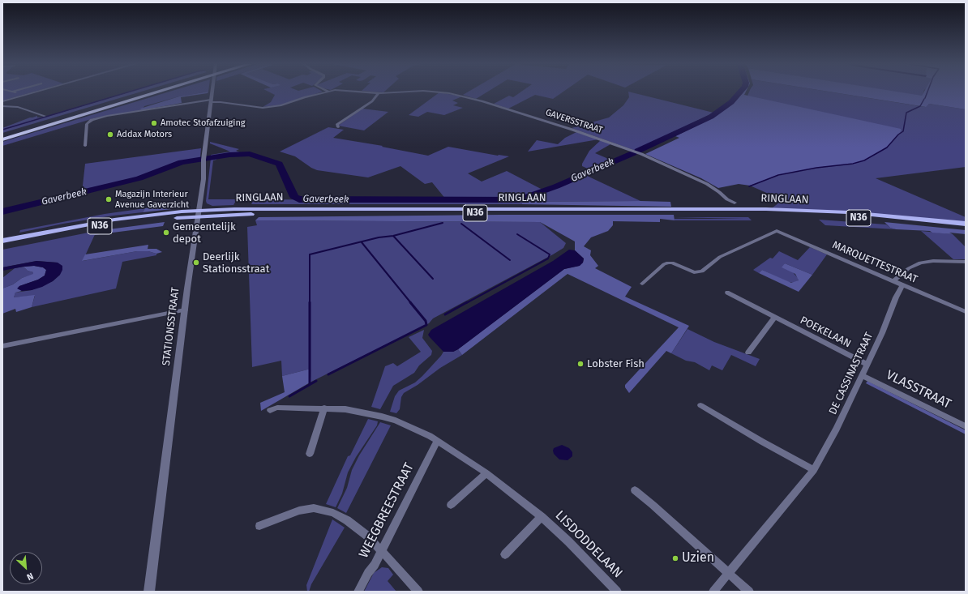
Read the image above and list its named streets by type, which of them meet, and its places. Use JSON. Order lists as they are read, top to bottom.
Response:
{
  "streets": {
    "main road": ["RINGLAAN", "N36"],
    "street": [
      "GAVERSSTRAAT",
      "MARQUETTESTRAAT",
      "STATIONSSTRAAT",
      "POEKELAAN",
      "DE CASSINASTRAAT",
      "VLASSTRAAT",
      "WEEGBREESTRAAT",
      "LISDODDELAAN"
    ]
  },
  "crossings": [
    ["GAVERSSTRAAT", "STATIONSSTRAAT"],
    ["RINGLAAN", "STATIONSSTRAAT"],
    ["MARQUETTESTRAAT", "DE CASSINASTRAAT"],
    ["POEKELAAN", "DE CASSINASTRAAT"],
    ["DE CASSINASTRAAT", "VLASSTRAAT"],
    ["WEEGBREESTRAAT", "LISDODDELAAN"]
  ],
  "water": ["Gaverbeek"],
  "places": [
    "Amotec Stofafzuiging",
    "Addax Motors",
    "Magazijn Interieur Avenue Gaverzicht",
    "Gemeentelijk depot",
    "Deerlijk Stationsstraat",
    "Lobster Fish",
    "Uzien"
  ],
  "north": "bottom right"
}
